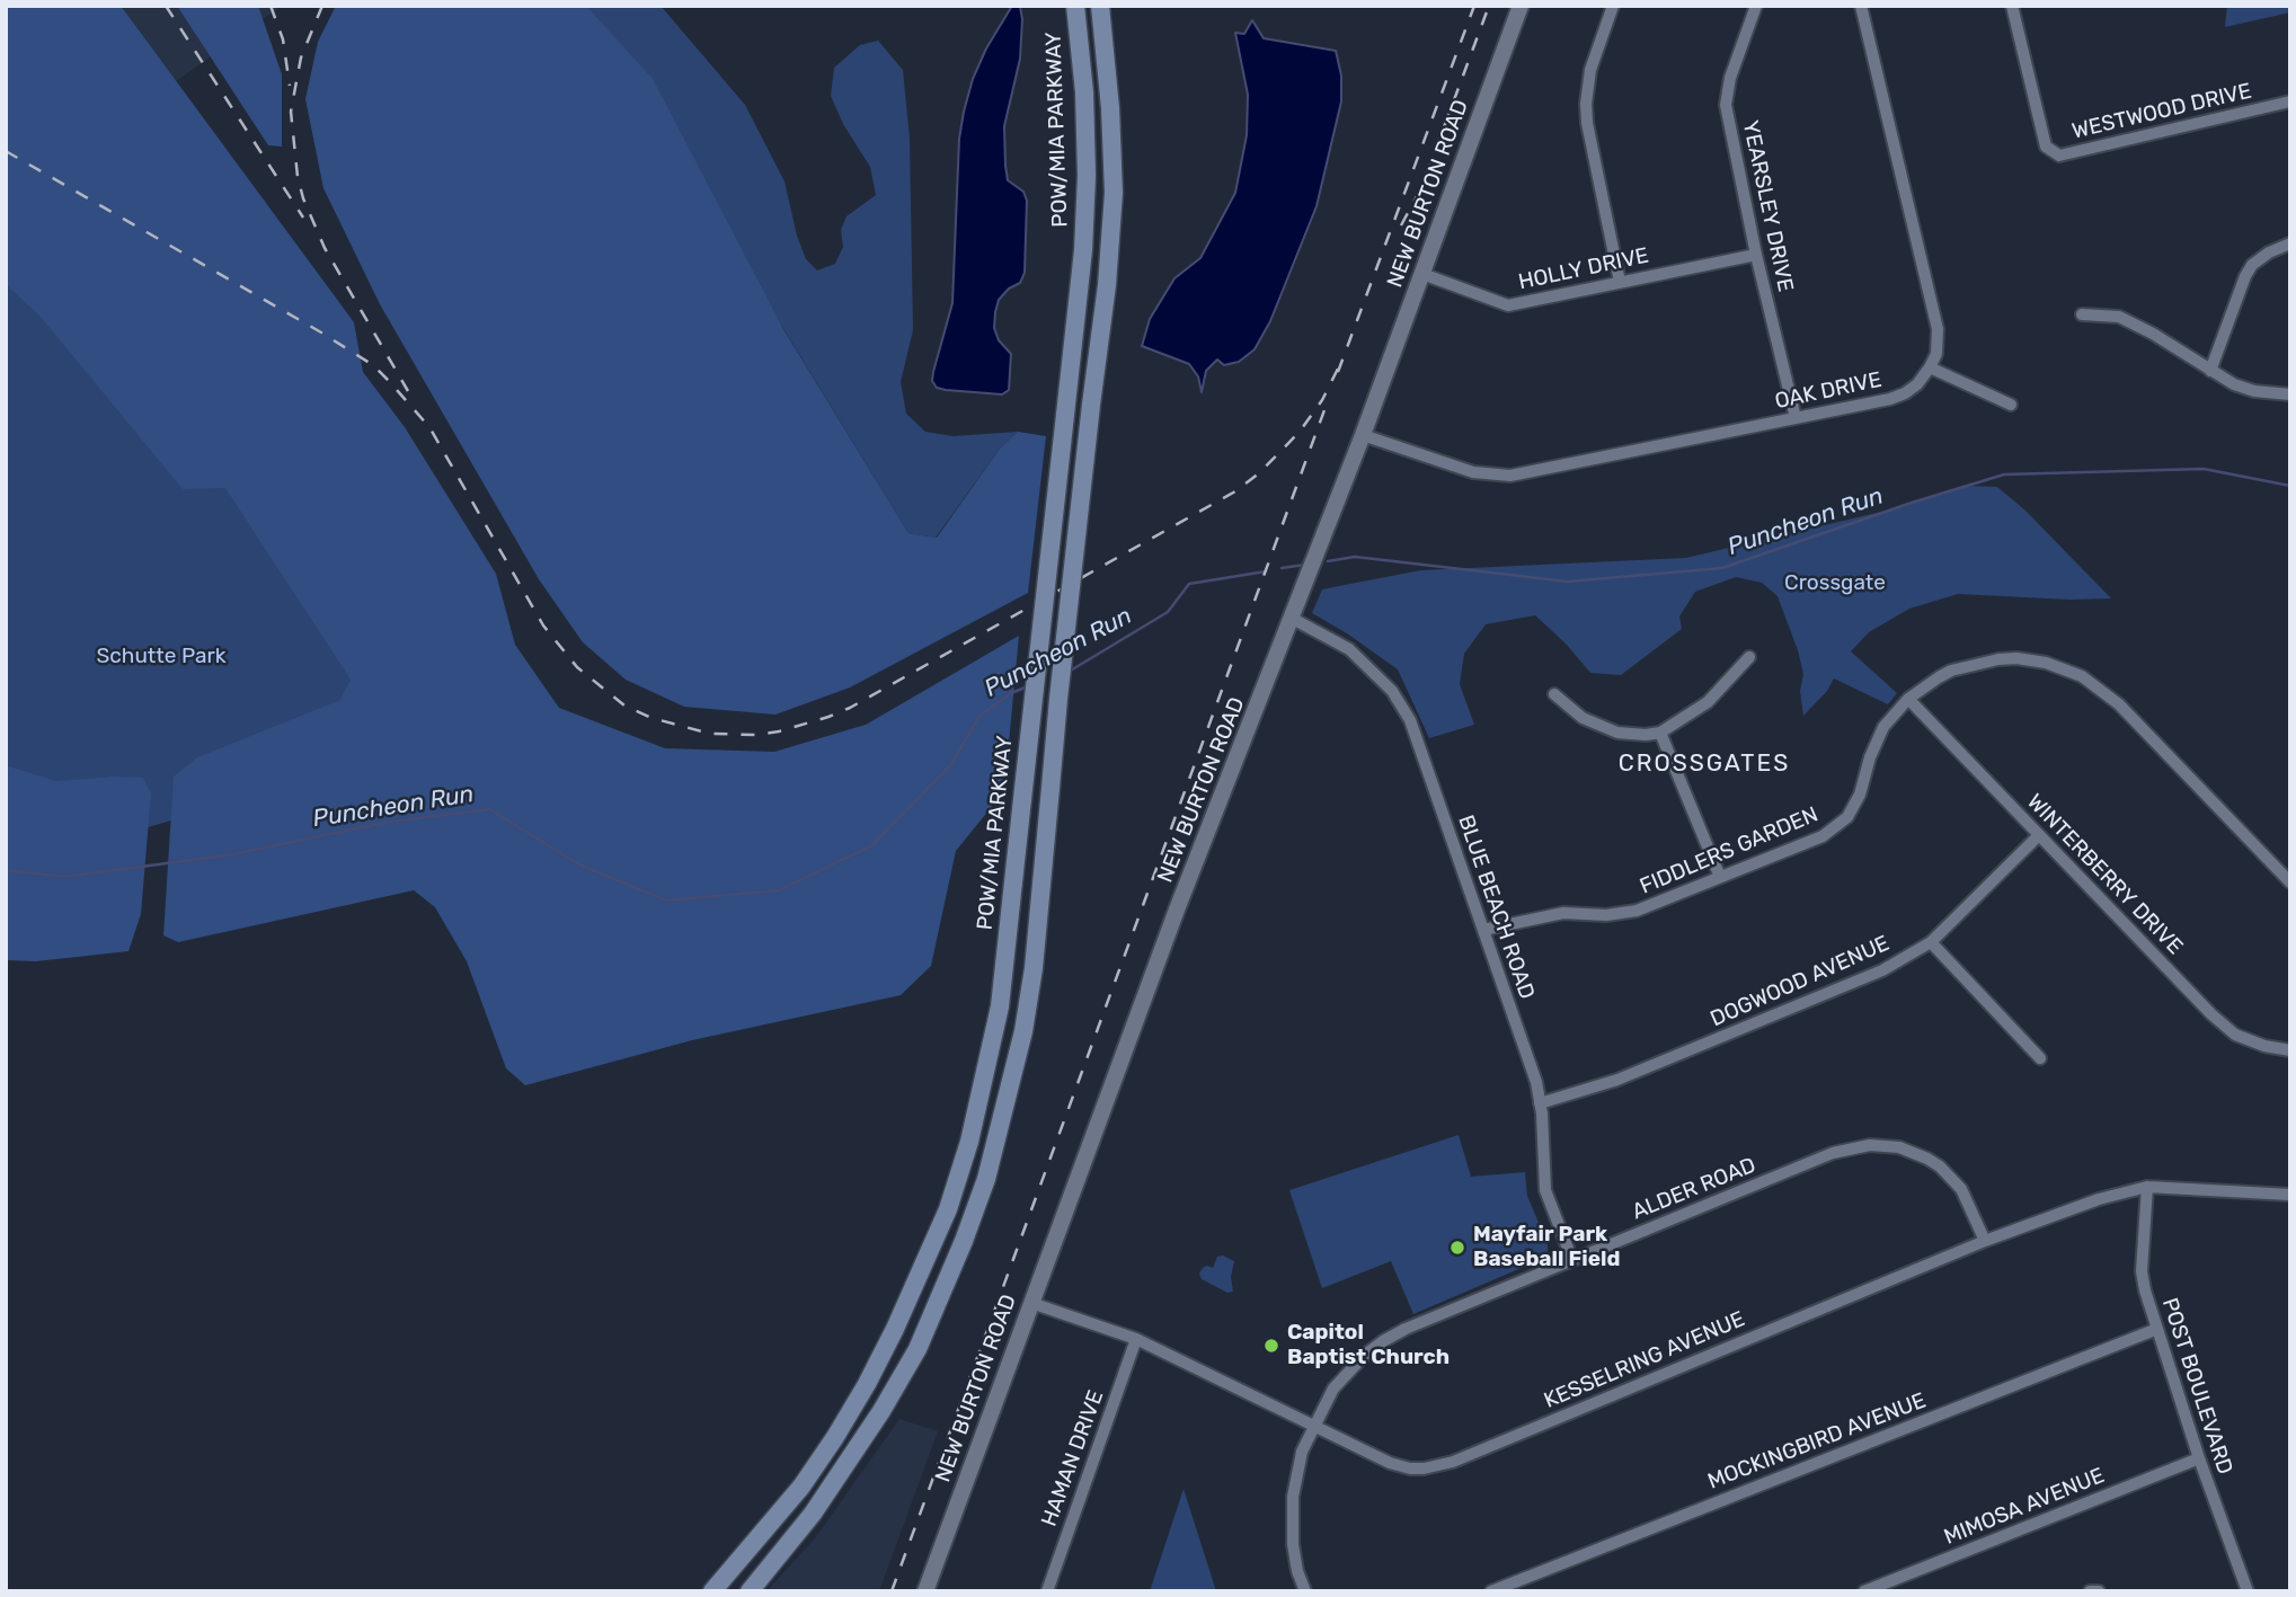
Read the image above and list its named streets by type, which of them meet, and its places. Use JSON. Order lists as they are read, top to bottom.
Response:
{
  "streets": {
    "main road": ["POW/MIA PARKWAY"],
    "street": [
      "WESTWOOD DRIVE",
      "NEW BURTON ROAD",
      "YEARSLEY DRIVE",
      "HOLLY DRIVE",
      "OAK DRIVE",
      "FIDDLERS GARDEN",
      "WINTERBERRY DRIVE",
      "BLUE BEACH ROAD",
      "DOGWOOD AVENUE",
      "ALDER ROAD",
      "KESSELRING AVENUE",
      "POST BOULEVARD",
      "MOCKINGBIRD AVENUE",
      "HAMAN DRIVE",
      "MIMOSA AVENUE"
    ]
  },
  "crossings": [
    ["NEW BURTON ROAD", "HOLLY DRIVE"],
    ["NEW BURTON ROAD", "OAK DRIVE"],
    ["NEW BURTON ROAD", "BLUE BEACH ROAD"],
    ["NEW BURTON ROAD", "KESSELRING AVENUE"],
    ["YEARSLEY DRIVE", "HOLLY DRIVE"],
    ["YEARSLEY DRIVE", "OAK DRIVE"],
    ["FIDDLERS GARDEN", "WINTERBERRY DRIVE"],
    ["FIDDLERS GARDEN", "BLUE BEACH ROAD"],
    ["WINTERBERRY DRIVE", "DOGWOOD AVENUE"],
    ["BLUE BEACH ROAD", "DOGWOOD AVENUE"],
    ["BLUE BEACH ROAD", "ALDER ROAD"],
    ["ALDER ROAD", "KESSELRING AVENUE"],
    ["KESSELRING AVENUE", "POST BOULEVARD"],
    ["KESSELRING AVENUE", "HAMAN DRIVE"],
    ["POST BOULEVARD", "MOCKINGBIRD AVENUE"],
    ["POST BOULEVARD", "MIMOSA AVENUE"]
  ],
  "districts": ["CROSSGATES"],
  "water": ["Puncheon Run"],
  "parks": ["Crossgate", "Schutte Park"],
  "places": ["Mayfair Park Baseball Field", "Capitol Baptist Church"]
}
